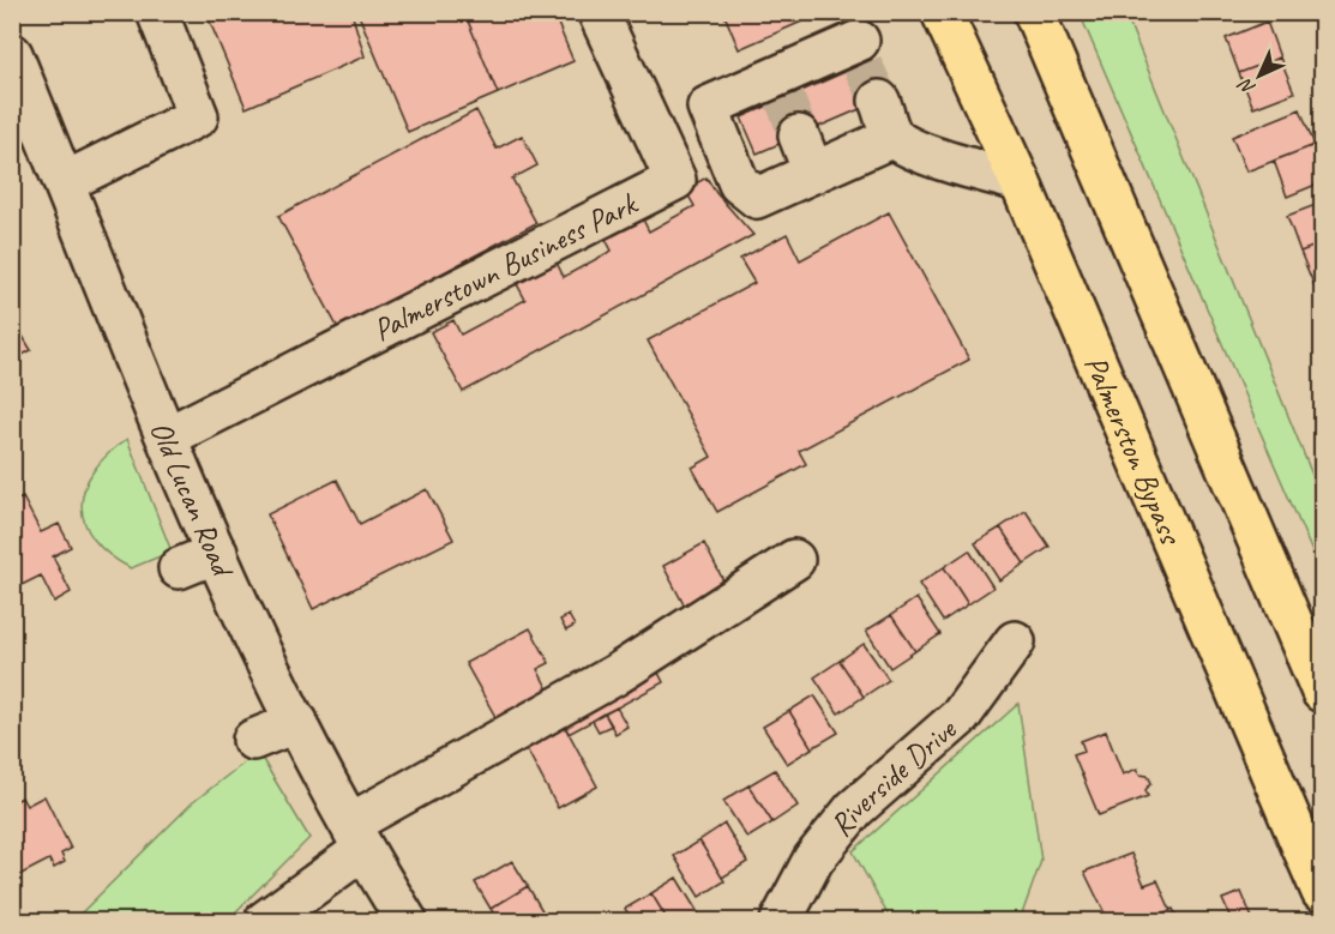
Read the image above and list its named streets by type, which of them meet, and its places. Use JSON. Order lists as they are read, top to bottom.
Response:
{
  "streets": {
    "main road": ["Palmerston Bypass"],
    "street": ["Palmerstown Business Park", "Old Lucan Road", "Riverside Drive"]
  },
  "crossings": [
    ["Palmerstown Business Park", "Old Lucan Road"]
  ],
  "north": "bottom left"
}
